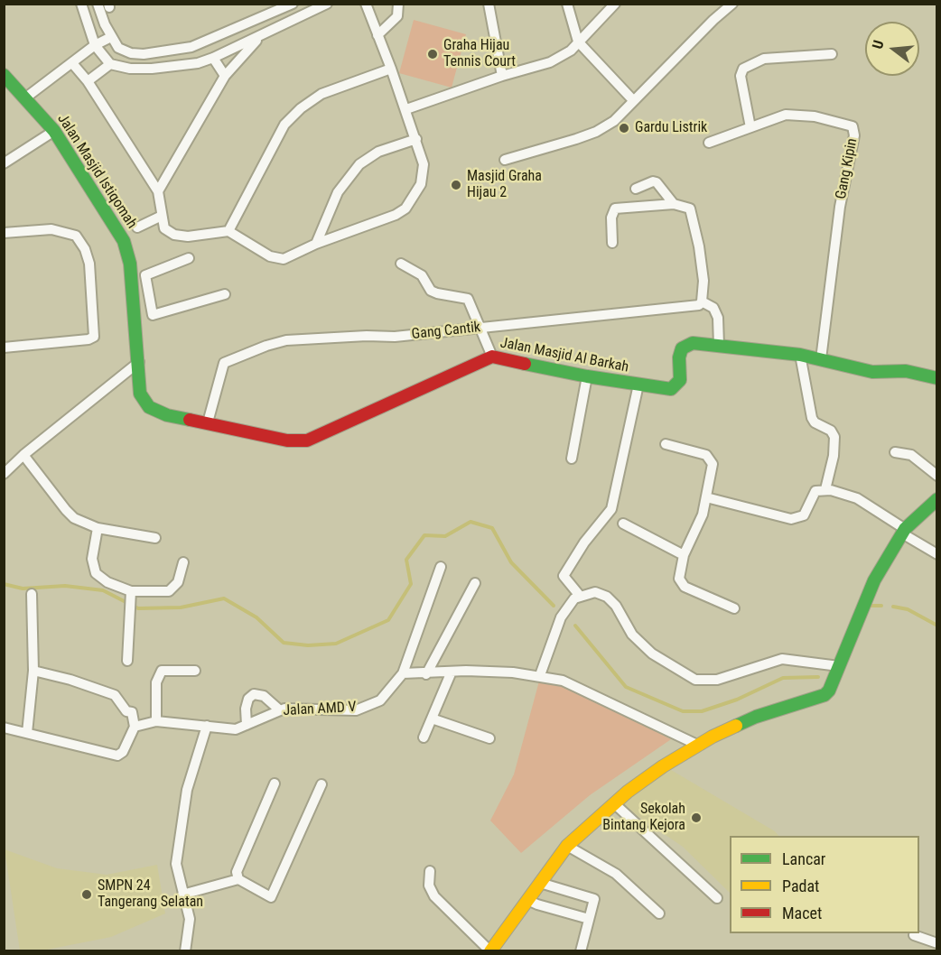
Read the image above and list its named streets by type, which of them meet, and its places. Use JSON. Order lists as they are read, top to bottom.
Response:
{
  "streets": {
    "street": [
      "Gang Kipin",
      "Jalan Masjid Istiqomah",
      "Gang Cantik",
      "Jalan Masjid Al Barkah",
      "Jalan AMD V"
    ]
  },
  "crossings": [
    ["Gang Kipin", "Jalan Masjid Al Barkah"],
    ["Jalan Masjid Istiqomah", "Jalan Masjid Al Barkah"],
    ["Gang Cantik", "Jalan Masjid Al Barkah"]
  ],
  "places": [
    "Graha Hijau Tennis Court",
    "Gardu Listrik",
    "Masjid Graha Hijau 2",
    "Sekolah Bintang Kejora",
    "SMPN 24 Tangerang Selatan"
  ],
  "legend": ["Lancar", "Padat", "Macet"],
  "north": "left"
}
